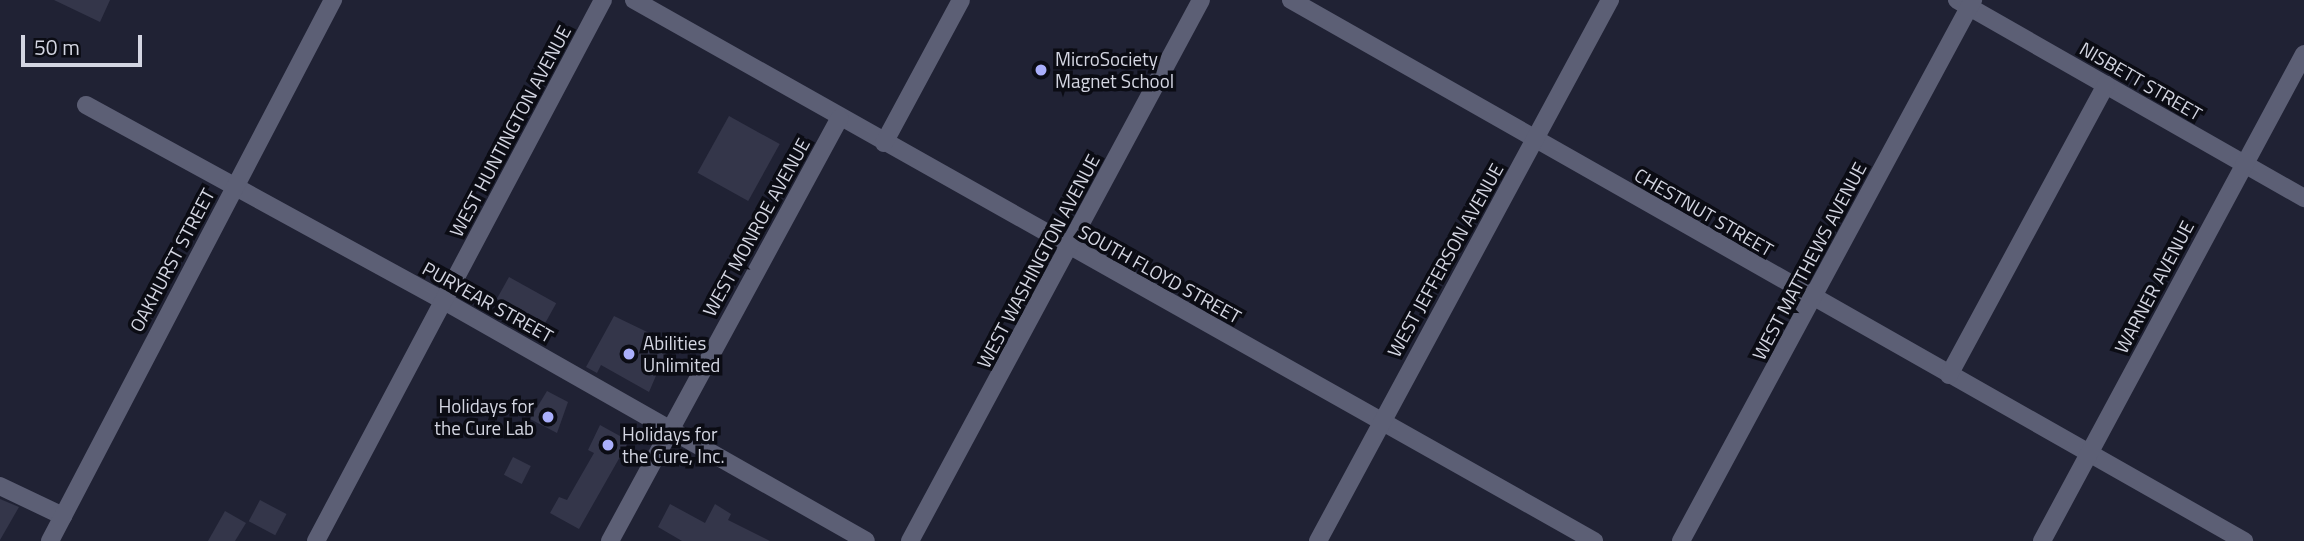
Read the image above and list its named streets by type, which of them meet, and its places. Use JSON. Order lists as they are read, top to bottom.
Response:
{
  "streets": {
    "street": [
      "NISBETT STREET",
      "WEST HUNTINGTON AVENUE",
      "CHESTNUT STREET",
      "WEST MONROE AVENUE",
      "OAKHURST STREET",
      "WEST JEFFERSON AVENUE",
      "WEST WASHINGTON AVENUE",
      "WEST MATTHEWS AVENUE",
      "SOUTH FLOYD STREET",
      "WARNER AVENUE",
      "PURYEAR STREET"
    ]
  },
  "crossings": [
    ["NISBETT STREET", "WEST MATTHEWS AVENUE"],
    ["NISBETT STREET", "WARNER AVENUE"],
    ["WEST HUNTINGTON AVENUE", "PURYEAR STREET"],
    ["CHESTNUT STREET", "WEST JEFFERSON AVENUE"],
    ["CHESTNUT STREET", "WEST MATTHEWS AVENUE"],
    ["CHESTNUT STREET", "WARNER AVENUE"],
    ["WEST MONROE AVENUE", "SOUTH FLOYD STREET"],
    ["WEST MONROE AVENUE", "PURYEAR STREET"],
    ["OAKHURST STREET", "PURYEAR STREET"],
    ["WEST JEFFERSON AVENUE", "SOUTH FLOYD STREET"],
    ["WEST WASHINGTON AVENUE", "SOUTH FLOYD STREET"]
  ],
  "places": [
    "MicroSociety Magnet School",
    "Abilities Unlimited",
    "Holidays for the Cure Lab",
    "Holidays for the Cure, Inc."
  ],
  "scale_bar": "50 m"
}
